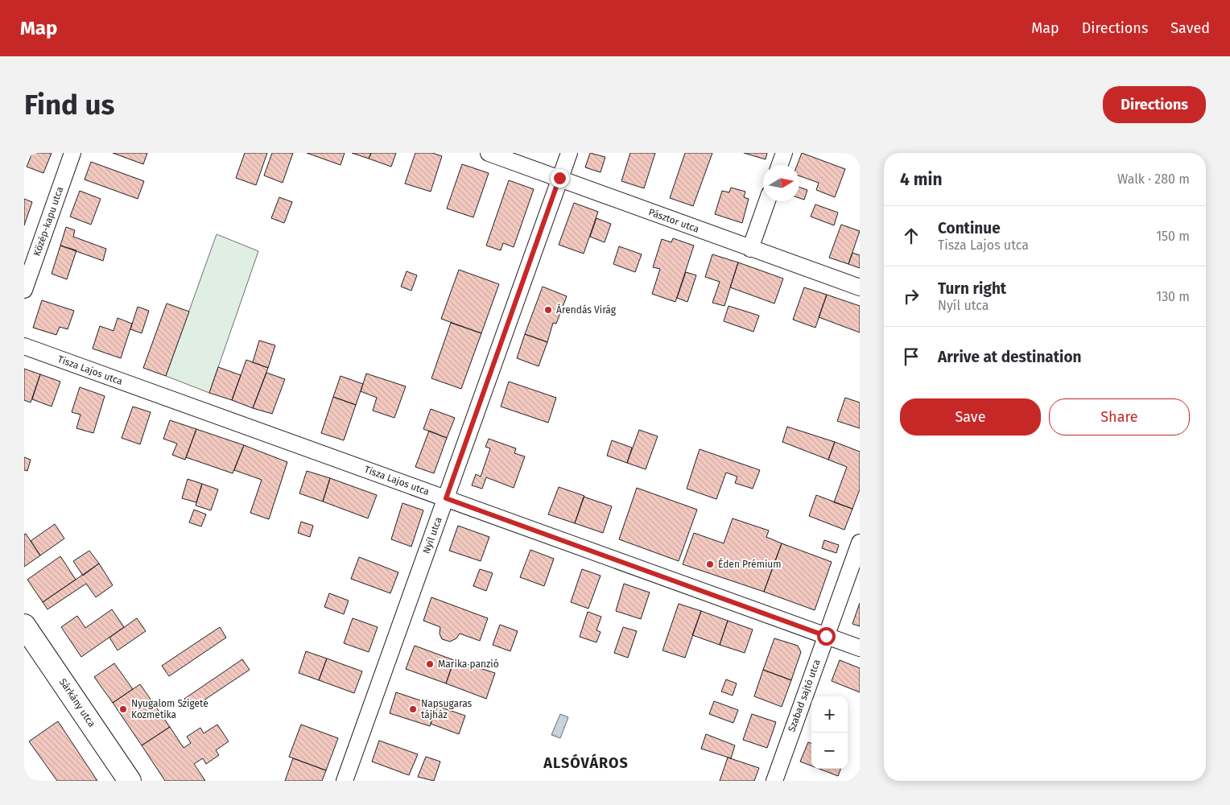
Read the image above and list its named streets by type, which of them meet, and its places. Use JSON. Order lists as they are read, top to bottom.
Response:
{
  "streets": {
    "street": [
      "Pásztor utca",
      "Közép-kapu utca",
      "Tisza Lajos utca",
      "Nyíl utca",
      "Szabad sajtó utca",
      "Sárkány utca"
    ]
  },
  "crossings": [
    ["Pásztor utca", "Nyíl utca"],
    ["Tisza Lajos utca", "Nyíl utca"],
    ["Tisza Lajos utca", "Szabad sajtó utca"]
  ],
  "districts": ["ALSÓVÁROS"],
  "places": [
    "Árendás Virág",
    "Éden Prémium",
    "Marika panzió",
    "Nyugalom Szigete Kozmetika",
    "Napsugaras tájház"
  ],
  "north": "right",
  "page": {
    "header": "Map",
    "nav": ["Map", "Directions", "Saved"],
    "buttons": [
      "Directions",
      ["Save", "Share"]
    ],
    "title": "Find us",
    "heading": ["4 min", "Walk · 280 m"],
    "list": [
      ["Continue", "Tisza Lajos utca", "150 m"],
      ["Turn right", "Nyíl utca", "130 m"],
      "Arrive at destination"
    ],
    "map_buttons": ["+", "−"]
  }
}
